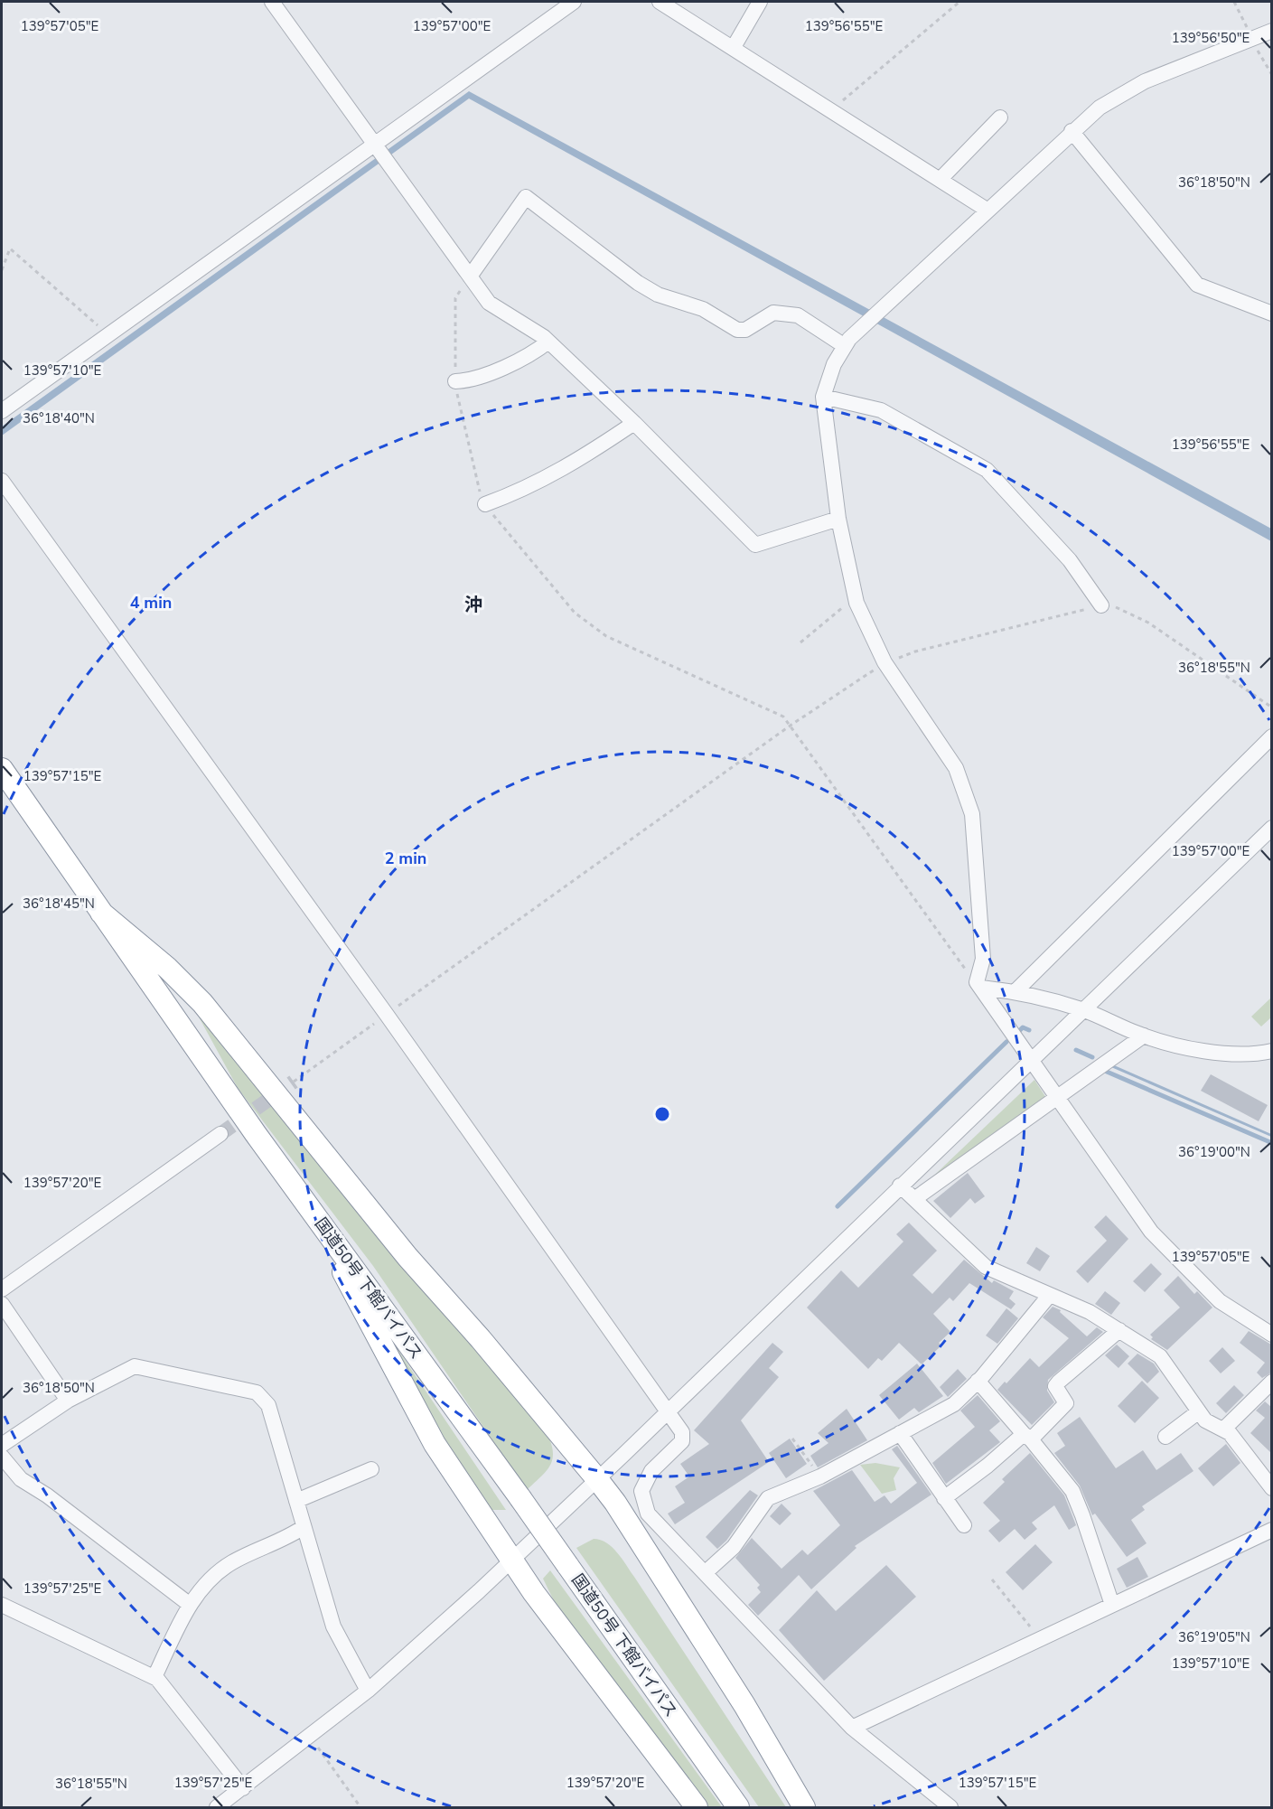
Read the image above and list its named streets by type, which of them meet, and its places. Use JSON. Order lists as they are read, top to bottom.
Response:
{
  "streets": {
    "highway": ["国道50号 下館バイパス"]
  },
  "districts": ["沖"],
  "coordinates": [
    "139°57'05\"E",
    "139°57'00\"E",
    "139°56'55\"E",
    "139°56'50\"E",
    "36°18'50\"N",
    "139°57'10\"E",
    "36°18'40\"N",
    "36°18'55\"N",
    "139°57'15\"E",
    "36°18'45\"N",
    "36°19'00\"N",
    "139°57'20\"E",
    "139°57'25\"E",
    "36°19'05\"N"
  ],
  "rings": ["4 min", "2 min"]
}
